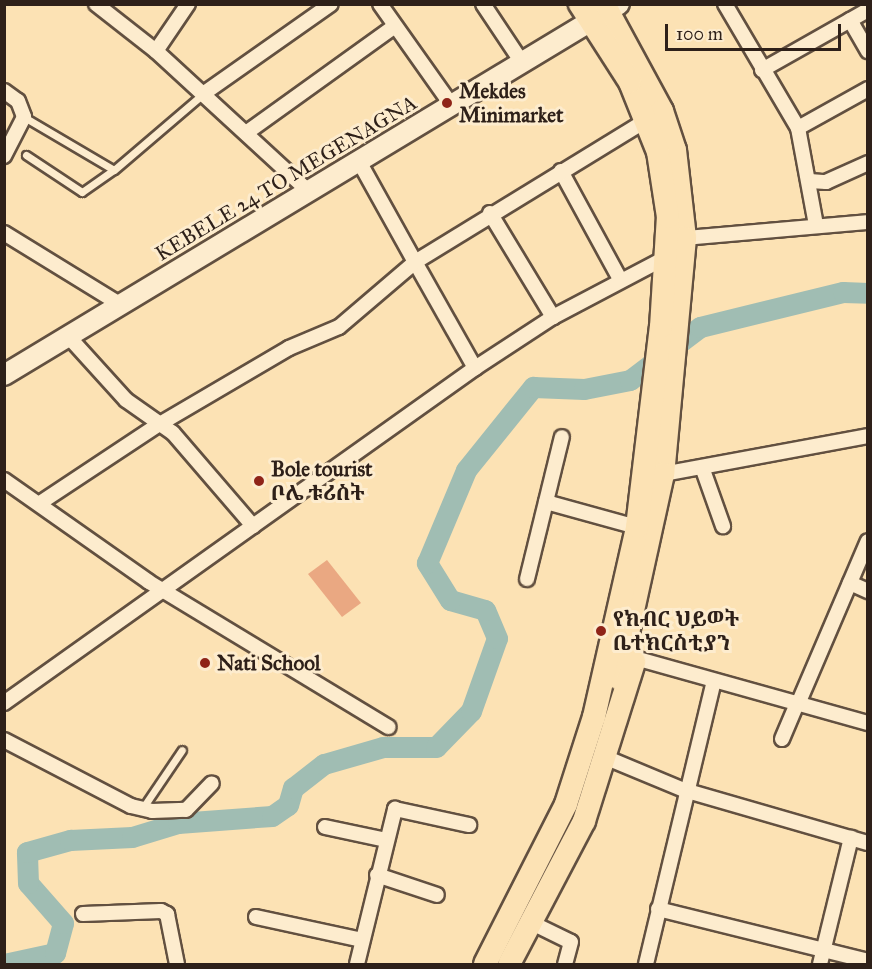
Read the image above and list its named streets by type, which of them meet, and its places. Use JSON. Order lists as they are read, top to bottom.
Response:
{
  "streets": {
    "main road": ["KEBELE 24 TO MEGENAGNA"]
  },
  "places": [
    "Mekdes Minimarket",
    "Bole tourist ቦሌ ቱሪስት",
    "የክብር ህይወት ቤተክርስቲያን",
    "Nati School"
  ],
  "scale_bar": "100 m"
}
